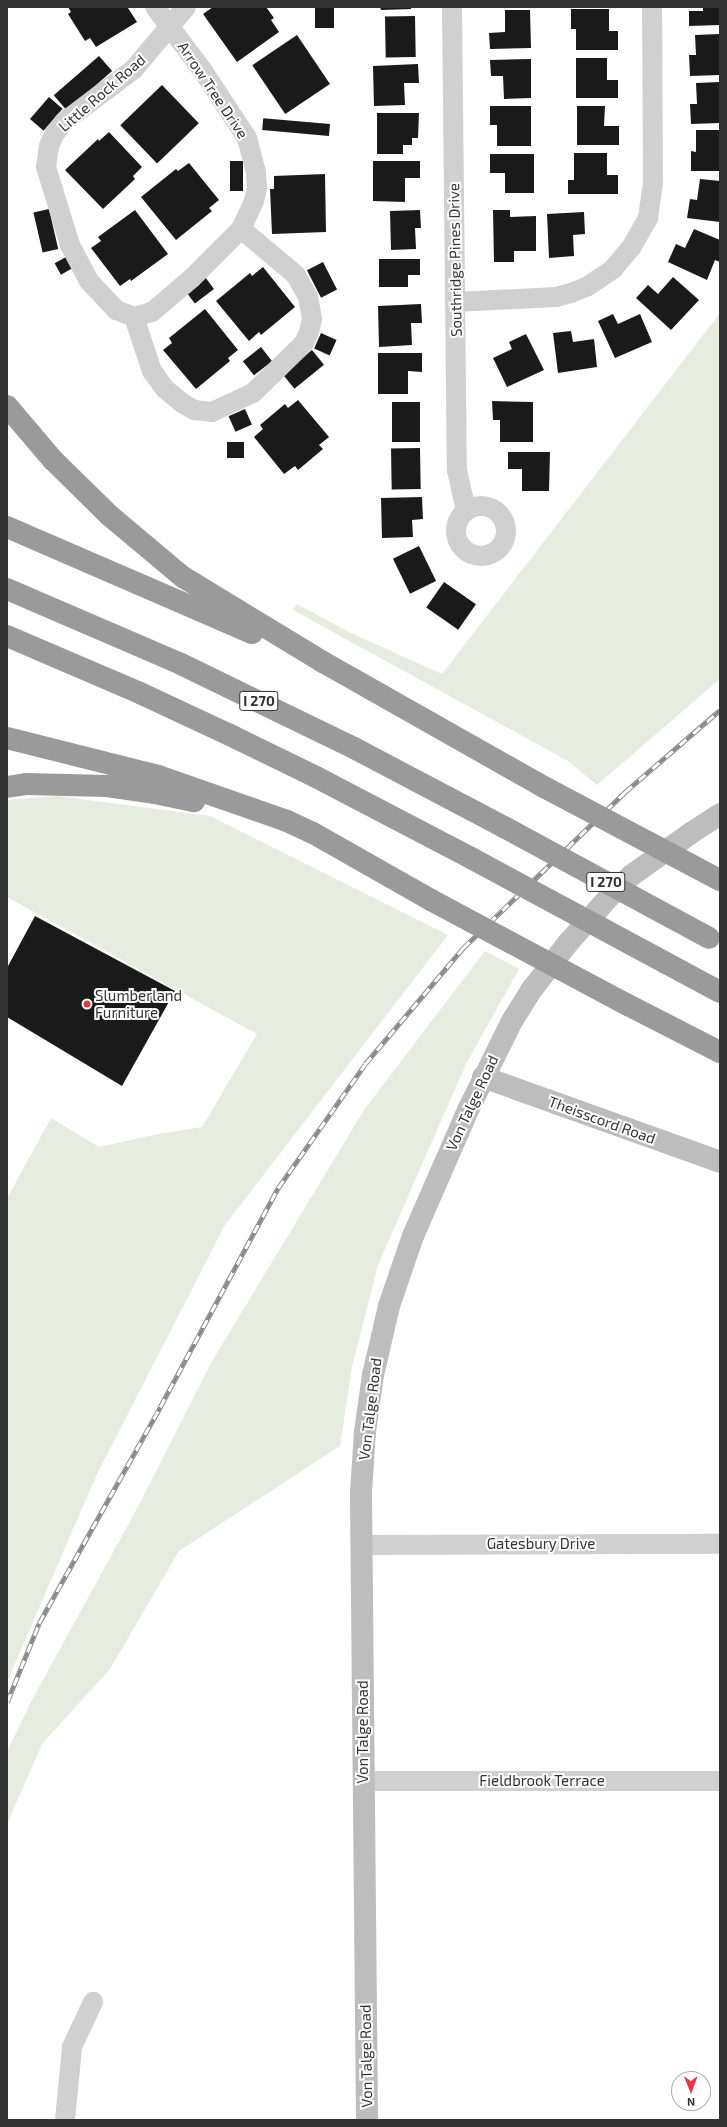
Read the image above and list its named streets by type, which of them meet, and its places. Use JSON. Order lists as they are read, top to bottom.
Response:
{
  "streets": {
    "highway": ["I 270"],
    "street": [
      "Arrow Tree Drive",
      "Little Rock Road",
      "Southridge Pines Drive",
      "Von Talge Road",
      "Theisscord Road",
      "Gatesbury Drive",
      "Fieldbrook Terrace"
    ]
  },
  "crossings": [
    ["Arrow Tree Drive", "Little Rock Road"],
    ["Von Talge Road", "Theisscord Road"],
    ["Von Talge Road", "Gatesbury Drive"],
    ["Von Talge Road", "Fieldbrook Terrace"]
  ],
  "places": ["Slumberland Furniture"],
  "north": "bottom"
}
